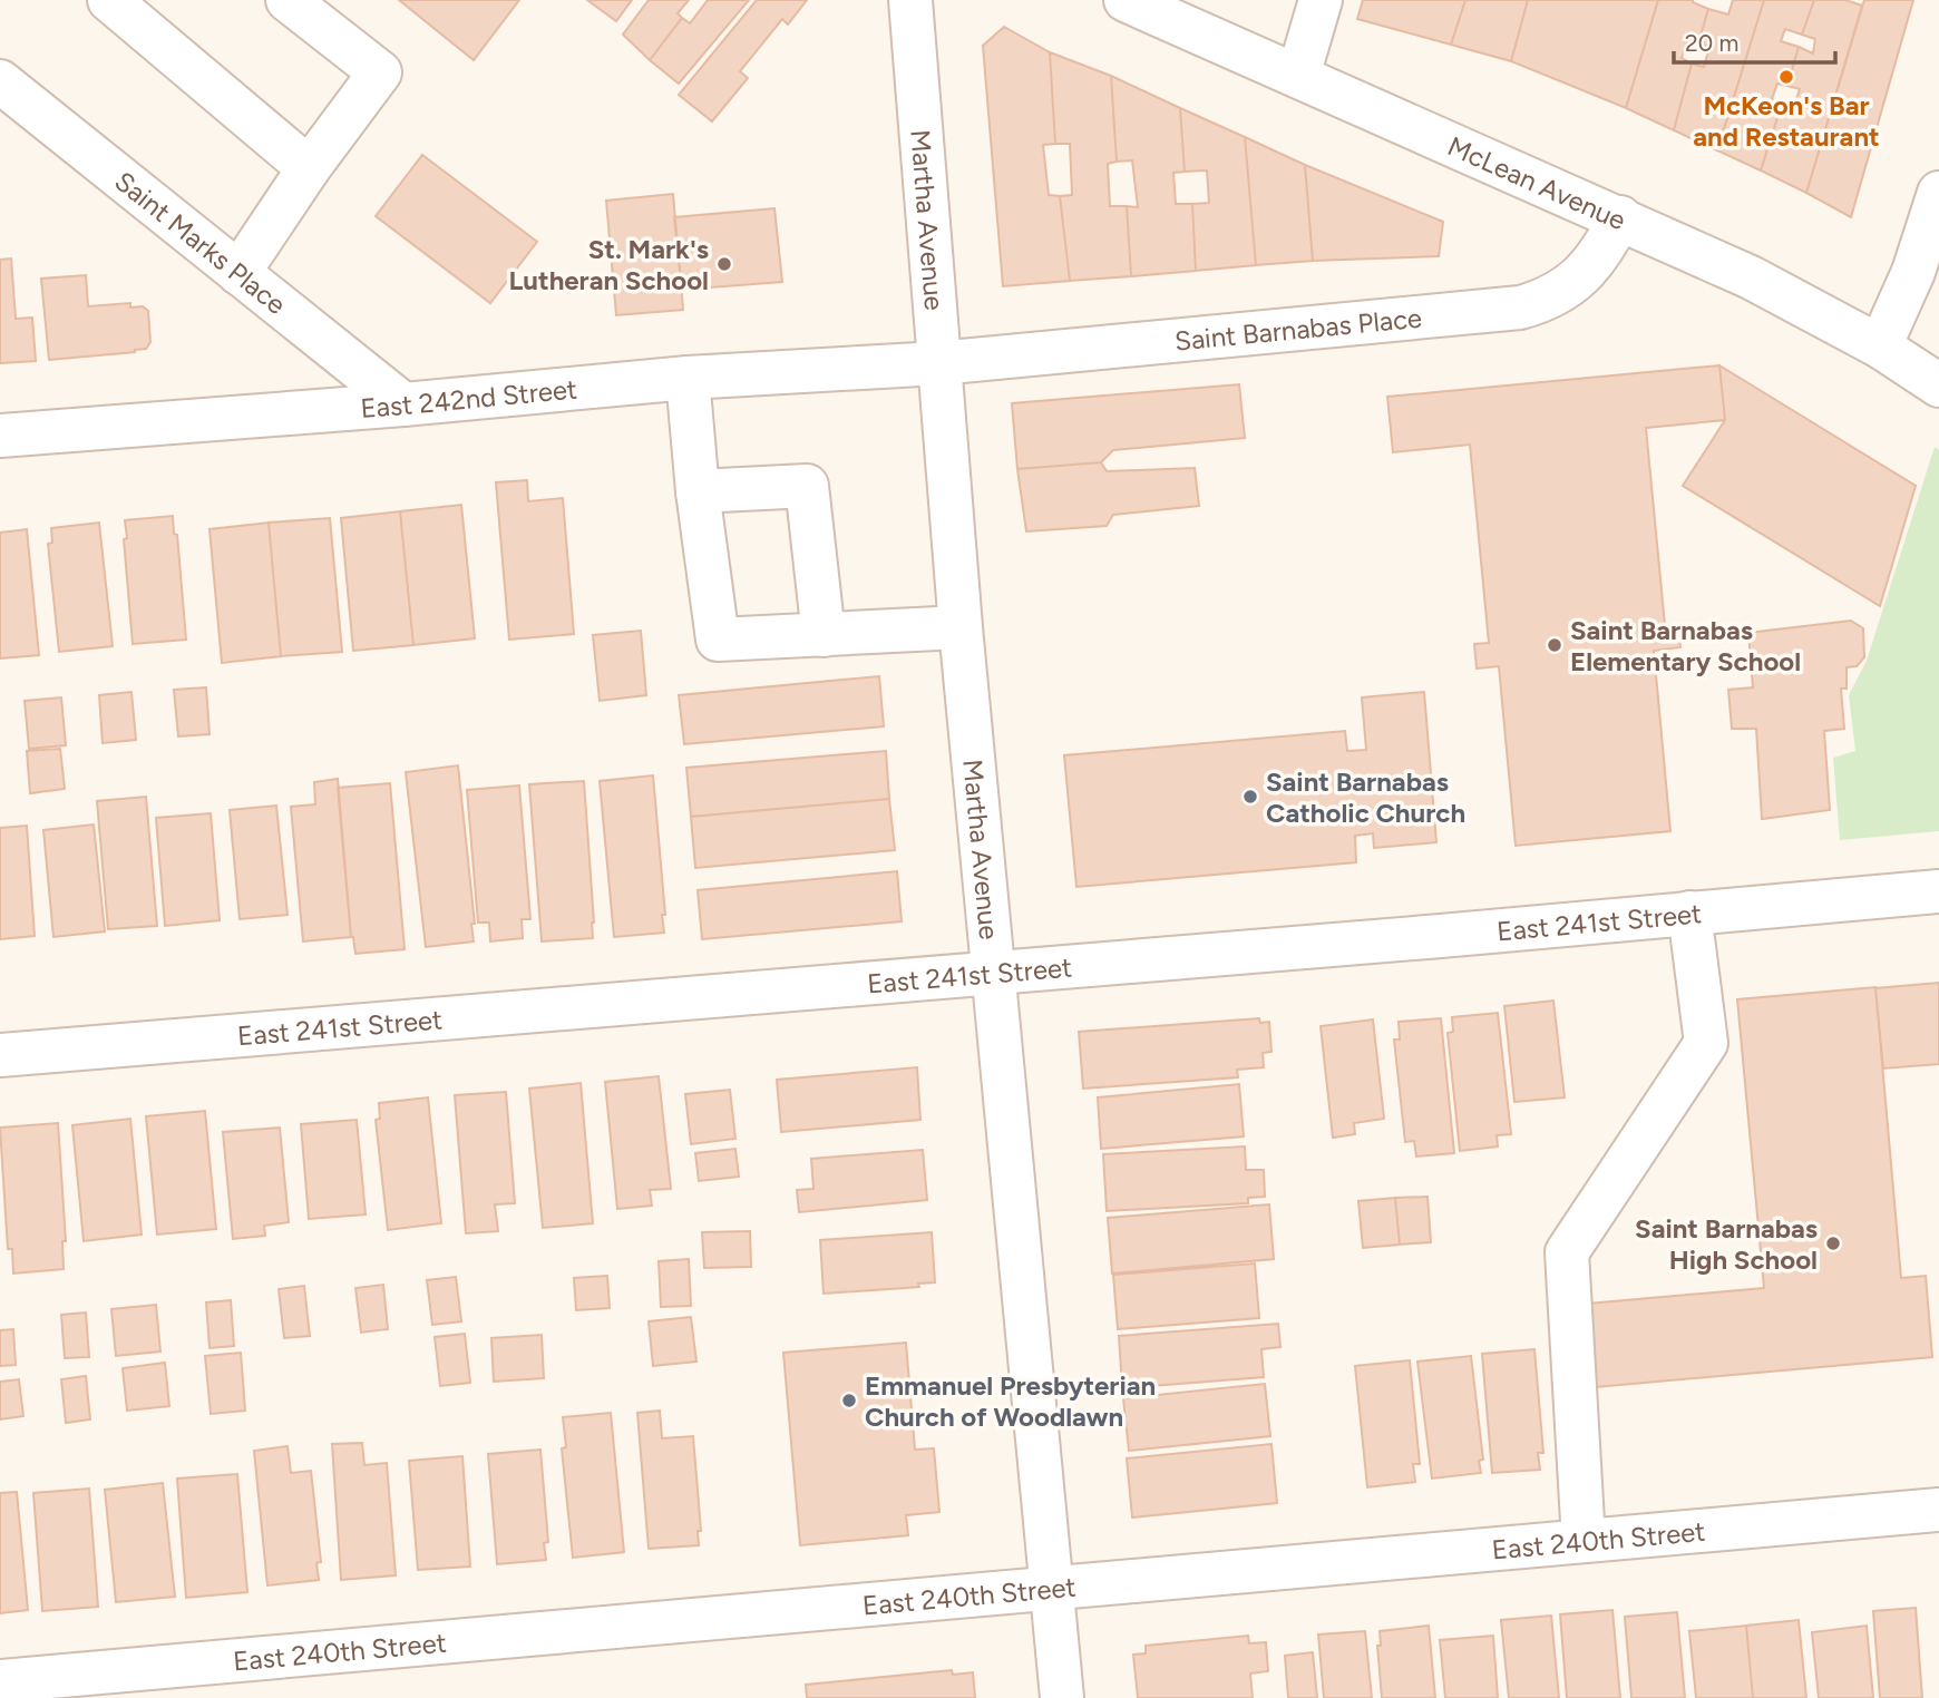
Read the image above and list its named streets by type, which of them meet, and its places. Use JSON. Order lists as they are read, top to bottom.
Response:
{
  "streets": {
    "street": [
      "McLean Avenue",
      "Martha Avenue",
      "Saint Marks Place",
      "Saint Barnabas Place",
      "East 242nd Street",
      "East 241st Street",
      "East 240th Street"
    ]
  },
  "crossings": [
    ["McLean Avenue", "Saint Barnabas Place"],
    ["Martha Avenue", "Saint Barnabas Place"],
    ["Martha Avenue", "East 242nd Street"],
    ["Martha Avenue", "East 241st Street"],
    ["Martha Avenue", "East 240th Street"],
    ["Saint Marks Place", "East 242nd Street"],
    ["Saint Barnabas Place", "East 242nd Street"]
  ],
  "places": [
    "McKeon's Bar and Restaurant",
    "St. Mark's Lutheran School",
    "Saint Barnabas Elementary School",
    "Saint Barnabas Catholic Church",
    "Saint Barnabas High School",
    "Emmanuel Presbyterian Church of Woodlawn"
  ],
  "scale_bar": "20 m"
}
